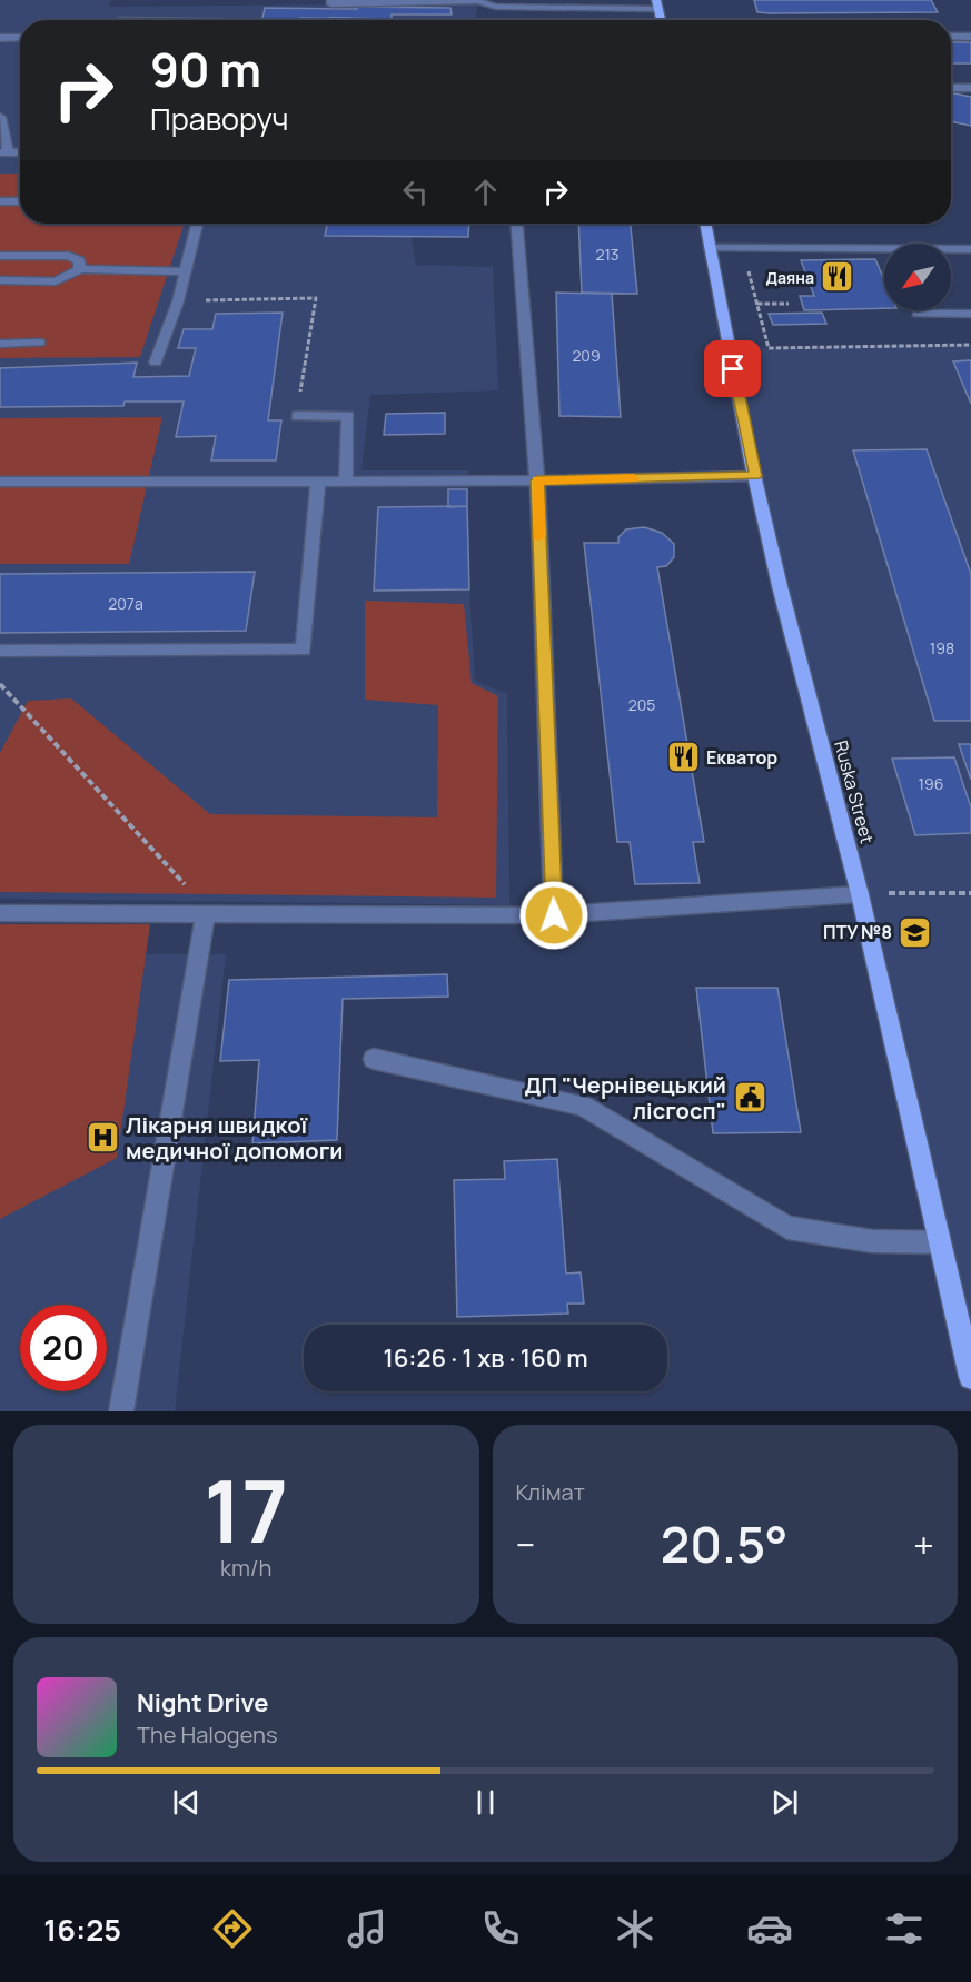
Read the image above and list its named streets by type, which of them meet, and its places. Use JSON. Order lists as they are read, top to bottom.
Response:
{
  "streets": {
    "main road": ["Ruska Street"]
  },
  "places": {
    "restaurant": ["Даяна", "Екватор"],
    "school or university": ["ПТУ №8"],
    "public building": ["ДП \"Чернівецький лісгосп\""],
    "hospital": ["Лікарня швидкої медичної допомоги"]
  },
  "house_numbers": [
    "213",
    "209",
    "207а",
    "198",
    "205",
    "196"
  ],
  "north": "bottom left",
  "page": {
    "turn": ["90 m", "Праворуч"],
    "limit": "20",
    "trip": "16:26 · 1 хв · 160 m",
    "tile": [
      ["17", "km/h"],
      "Клімат"
    ],
    "heat": ["−", "20.5°", "+"],
    "song": ["Night Drive", "The Halogens"],
    "tabs": "16:25"
  }
}
